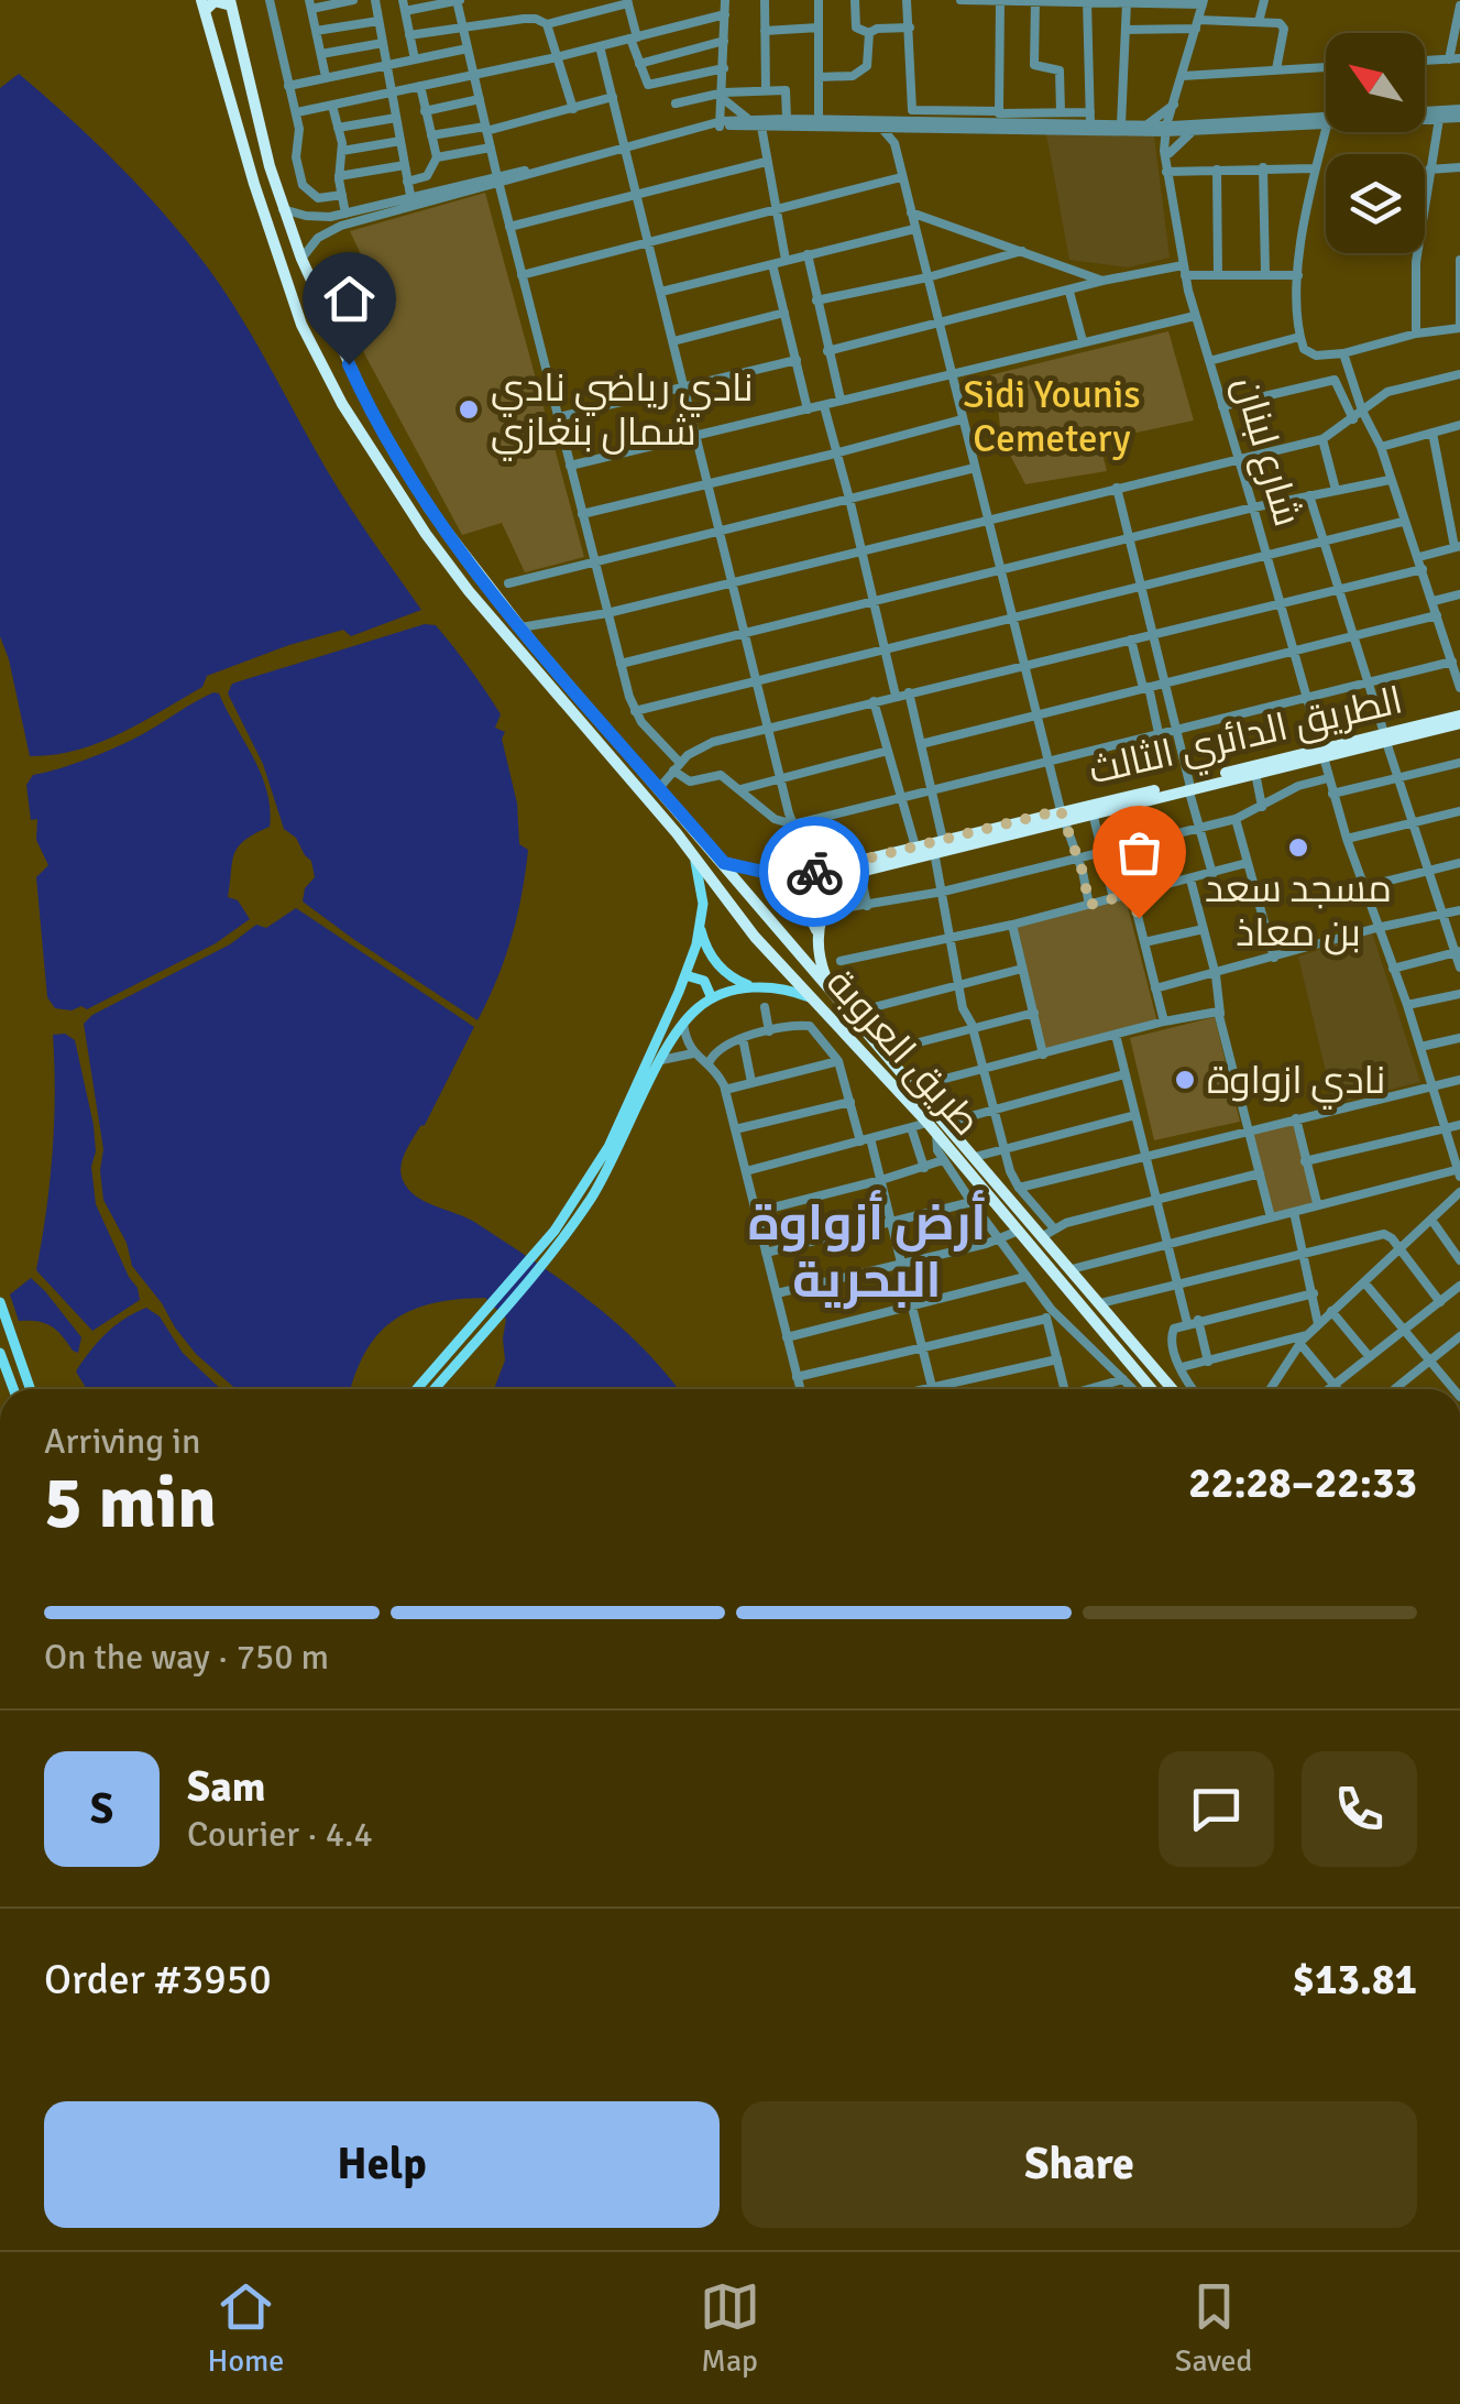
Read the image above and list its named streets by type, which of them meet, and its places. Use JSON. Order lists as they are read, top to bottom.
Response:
{
  "streets": {
    "highway": ["الطريق الدائري الثالث", "طريق العروبة"],
    "street": ["شارع لبنان"]
  },
  "crossings": [
    ["شارع لبنان", "الطريق الدائري الثالث"],
    ["الطريق الدائري الثالث", "طريق العروبة"]
  ],
  "districts": ["أرض أزواوة البحرية"],
  "parks": ["Sidi Younis Cemetery"],
  "places": ["نادي رياضي نادي شمال بنغازي", "مسجد سعد بن معاذ", "نادي ازواوة"],
  "north": "top left",
  "page": {
    "heading": ["5 min", "Arriving in", "22:28–22:33"],
    "panel": [
      "Sam",
      "Courier · 4.4",
      "Order #3950",
      "$13.81"
    ],
    "bar": "On the way · 750 m",
    "round": "S",
    "buttons": ["Help", "Share"],
    "tabs": ["Home", "Map", "Saved"]
  }
}
